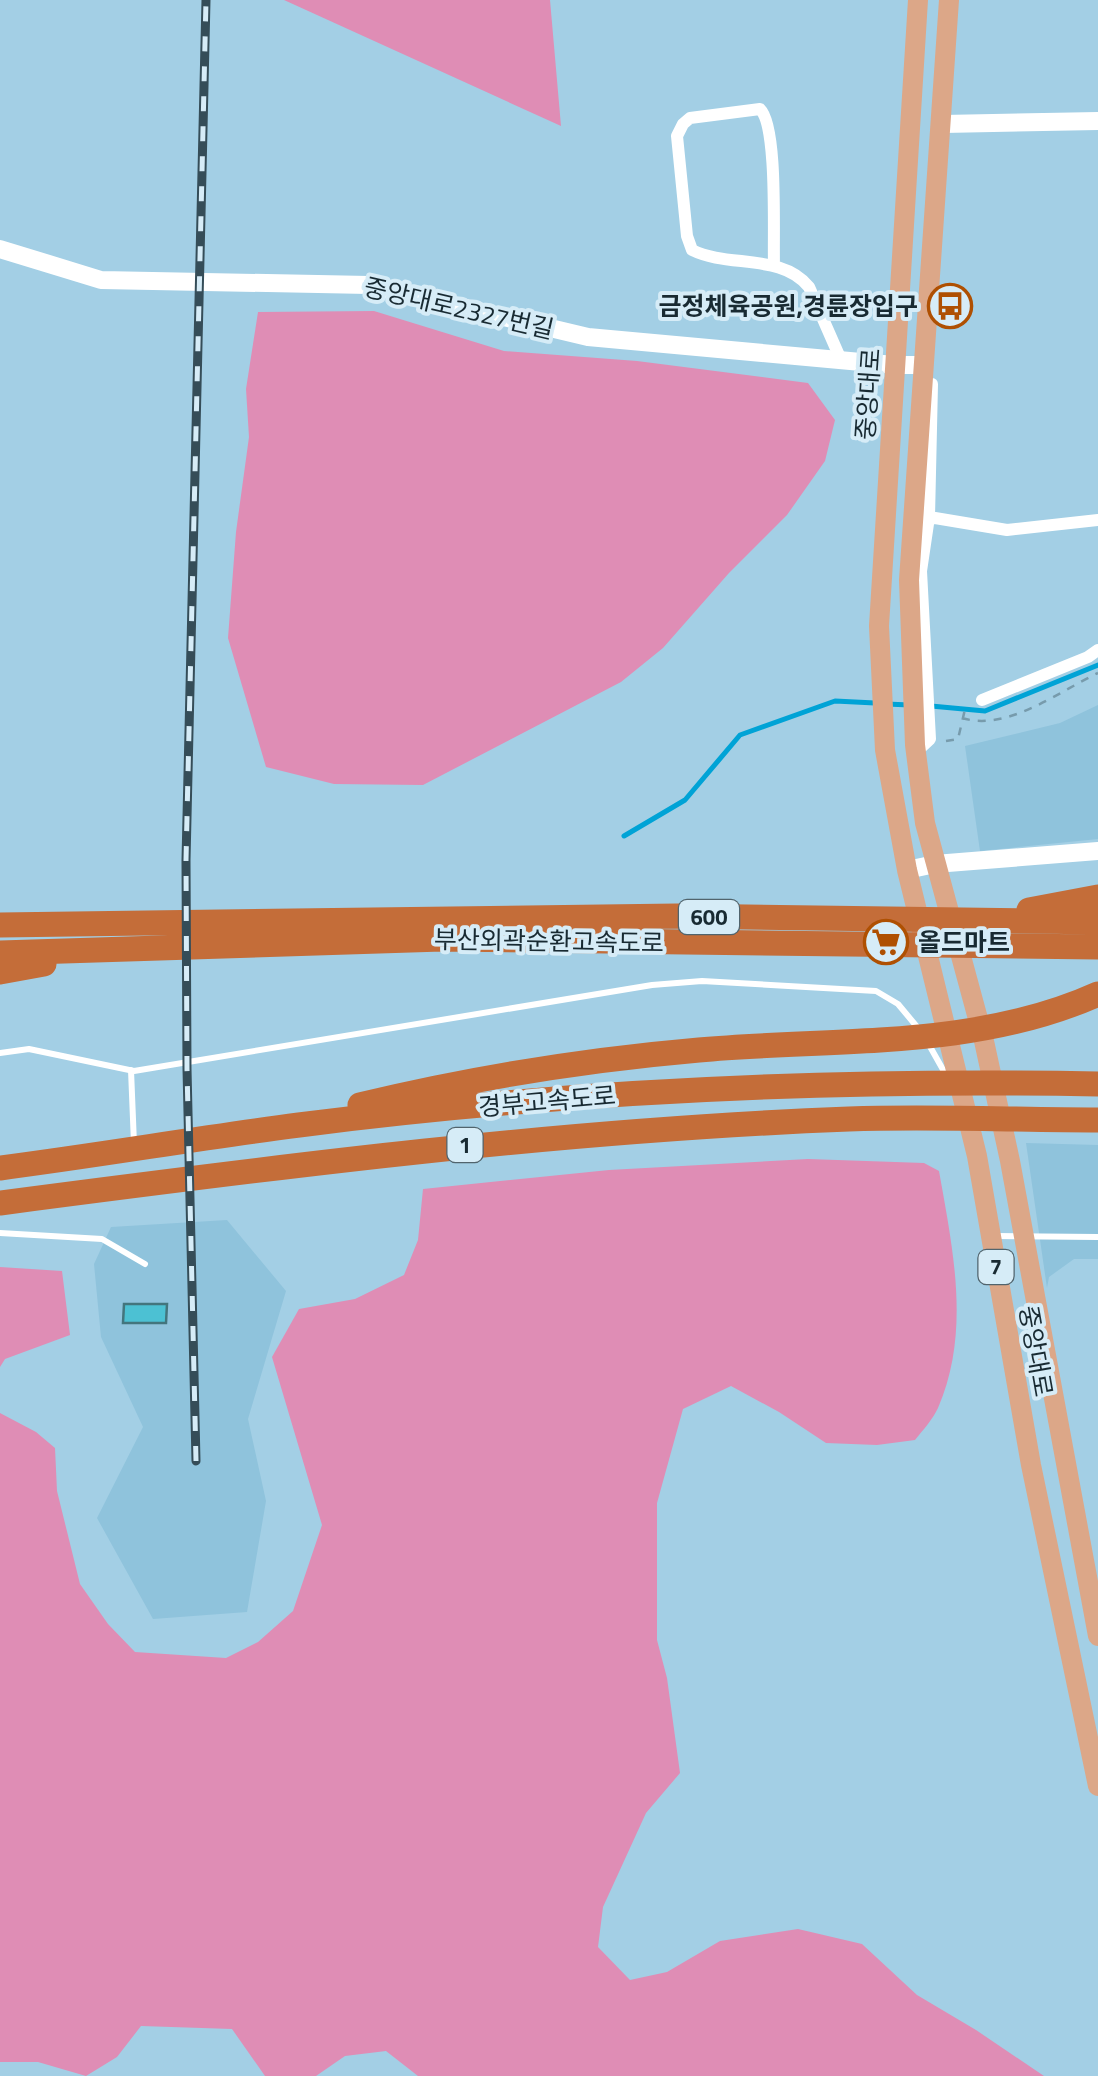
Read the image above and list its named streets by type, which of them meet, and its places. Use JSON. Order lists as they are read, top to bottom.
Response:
{
  "streets": {
    "highway": [
      "600",
      "부산외곽순환고속도로",
      "경부고속도로",
      "1"
    ],
    "main road": ["중앙대로", "7"],
    "street": ["중앙대로2327번길"]
  },
  "crossings": [
    ["중앙대로2327번길", "중앙대로"],
    ["중앙대로", "7"]
  ],
  "places": {
    "bus stop": ["금정체육공원,경륜장입구"],
    "supermarket": ["올드마트"]
  }
}
